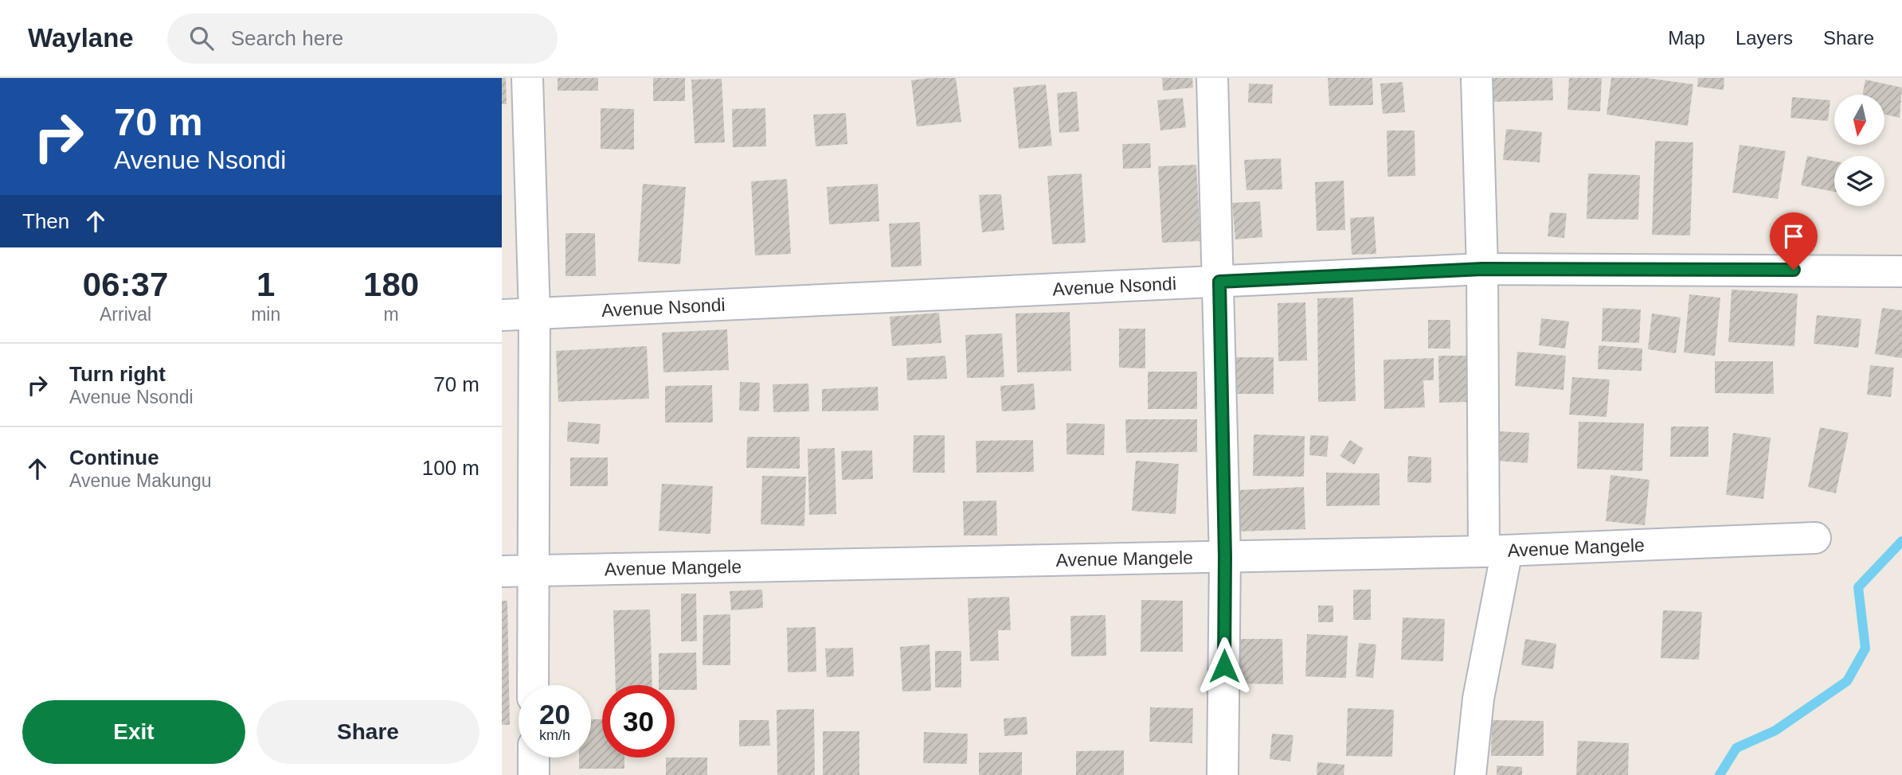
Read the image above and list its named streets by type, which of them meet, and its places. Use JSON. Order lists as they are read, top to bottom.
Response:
{
  "streets": {
    "street": ["Avenue Nsondi", "Avenue Mangele"]
  },
  "north": "bottom",
  "page": {
    "header": "Waylane",
    "search": "Search here",
    "nav": ["Map", "Layers", "Share"],
    "turn": ["70 m", "Avenue Nsondi"],
    "then": "Then",
    "eta": [
      "06:37",
      "Arrival",
      "1",
      "min",
      "180",
      "m"
    ],
    "list": [
      {
        "name": "Turn right",
        "note": "Avenue Nsondi",
        "value": "70 m"
      },
      {
        "name": "Continue",
        "note": "Avenue Makungu",
        "value": "100 m"
      }
    ],
    "speed": "20 km/h",
    "limit": "30",
    "buttons": ["Exit", "Share"]
  }
}
